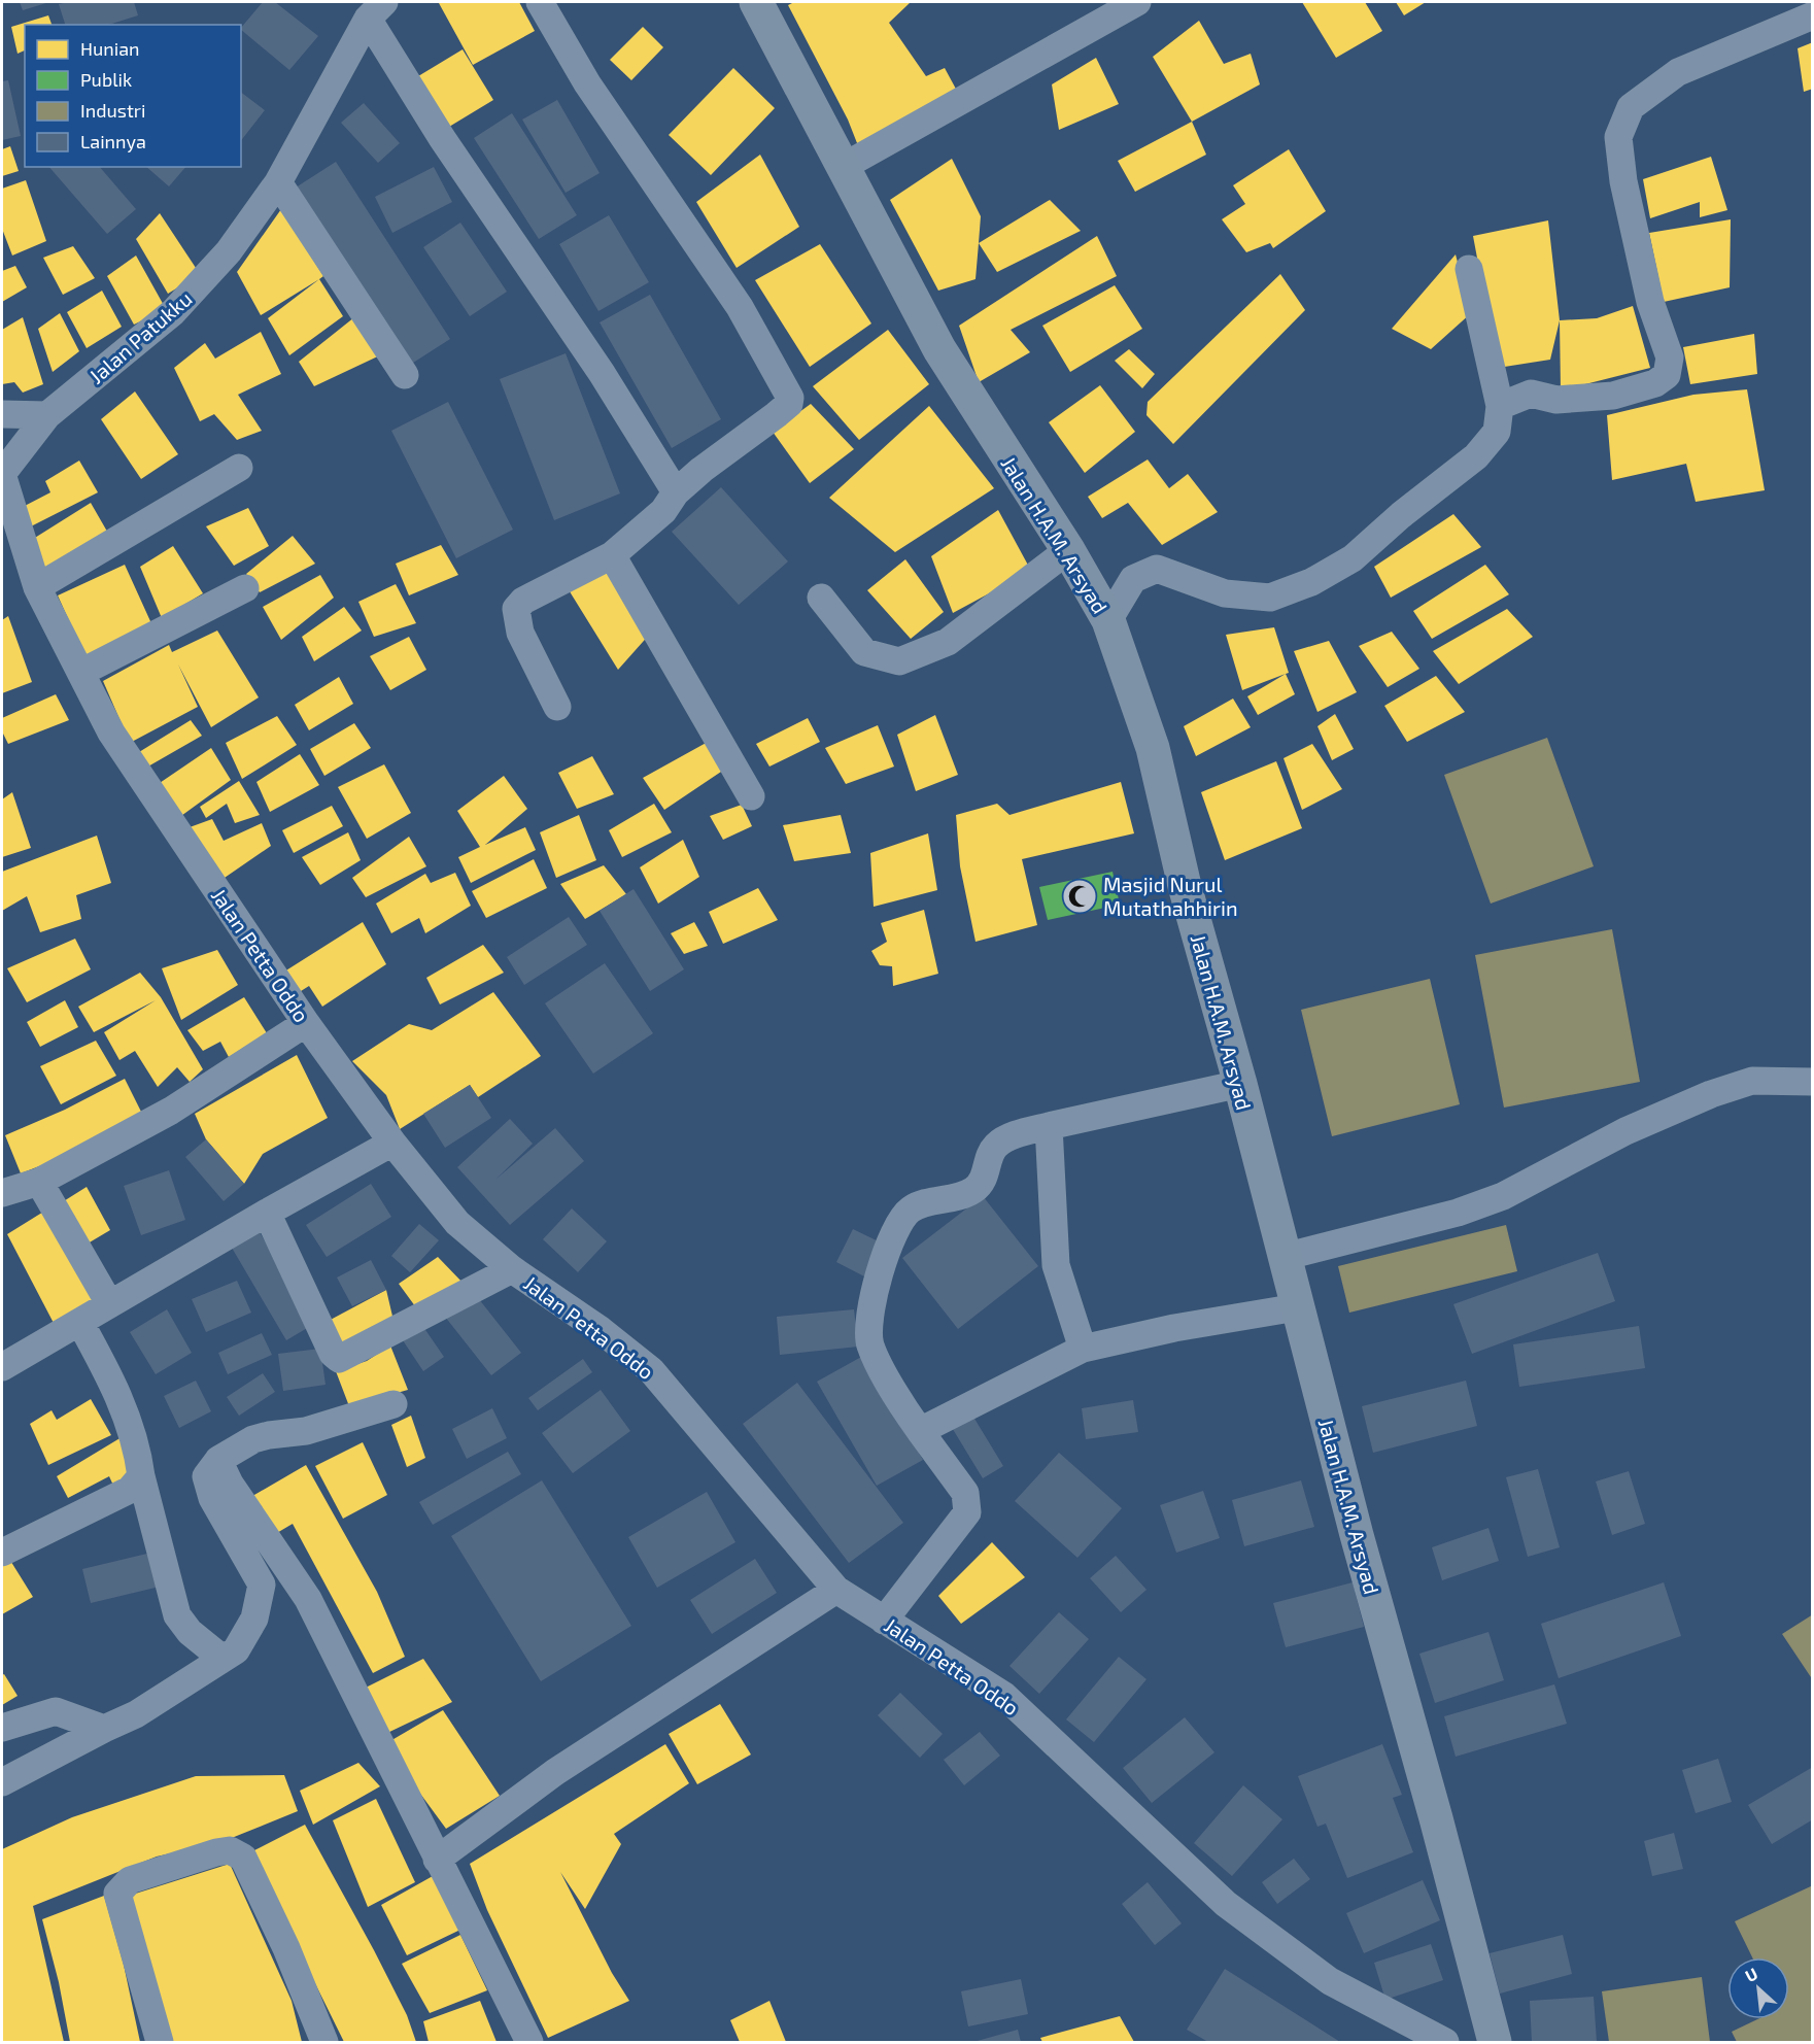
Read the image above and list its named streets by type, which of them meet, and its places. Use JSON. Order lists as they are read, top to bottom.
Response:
{
  "streets": {
    "highway": ["Jalan H.A.M. Arsyad"],
    "street": ["Jalan Patukku", "Jalan Petta Oddo"]
  },
  "crossings": [
    ["Jalan Patukku", "Jalan Petta Oddo"]
  ],
  "places": {
    "mosque": ["Masjid Nurul Mutathahhirin"]
  },
  "legend": [
    "Hunian",
    "Publik",
    "Industri",
    "Lainnya"
  ],
  "north": "top left"
}
